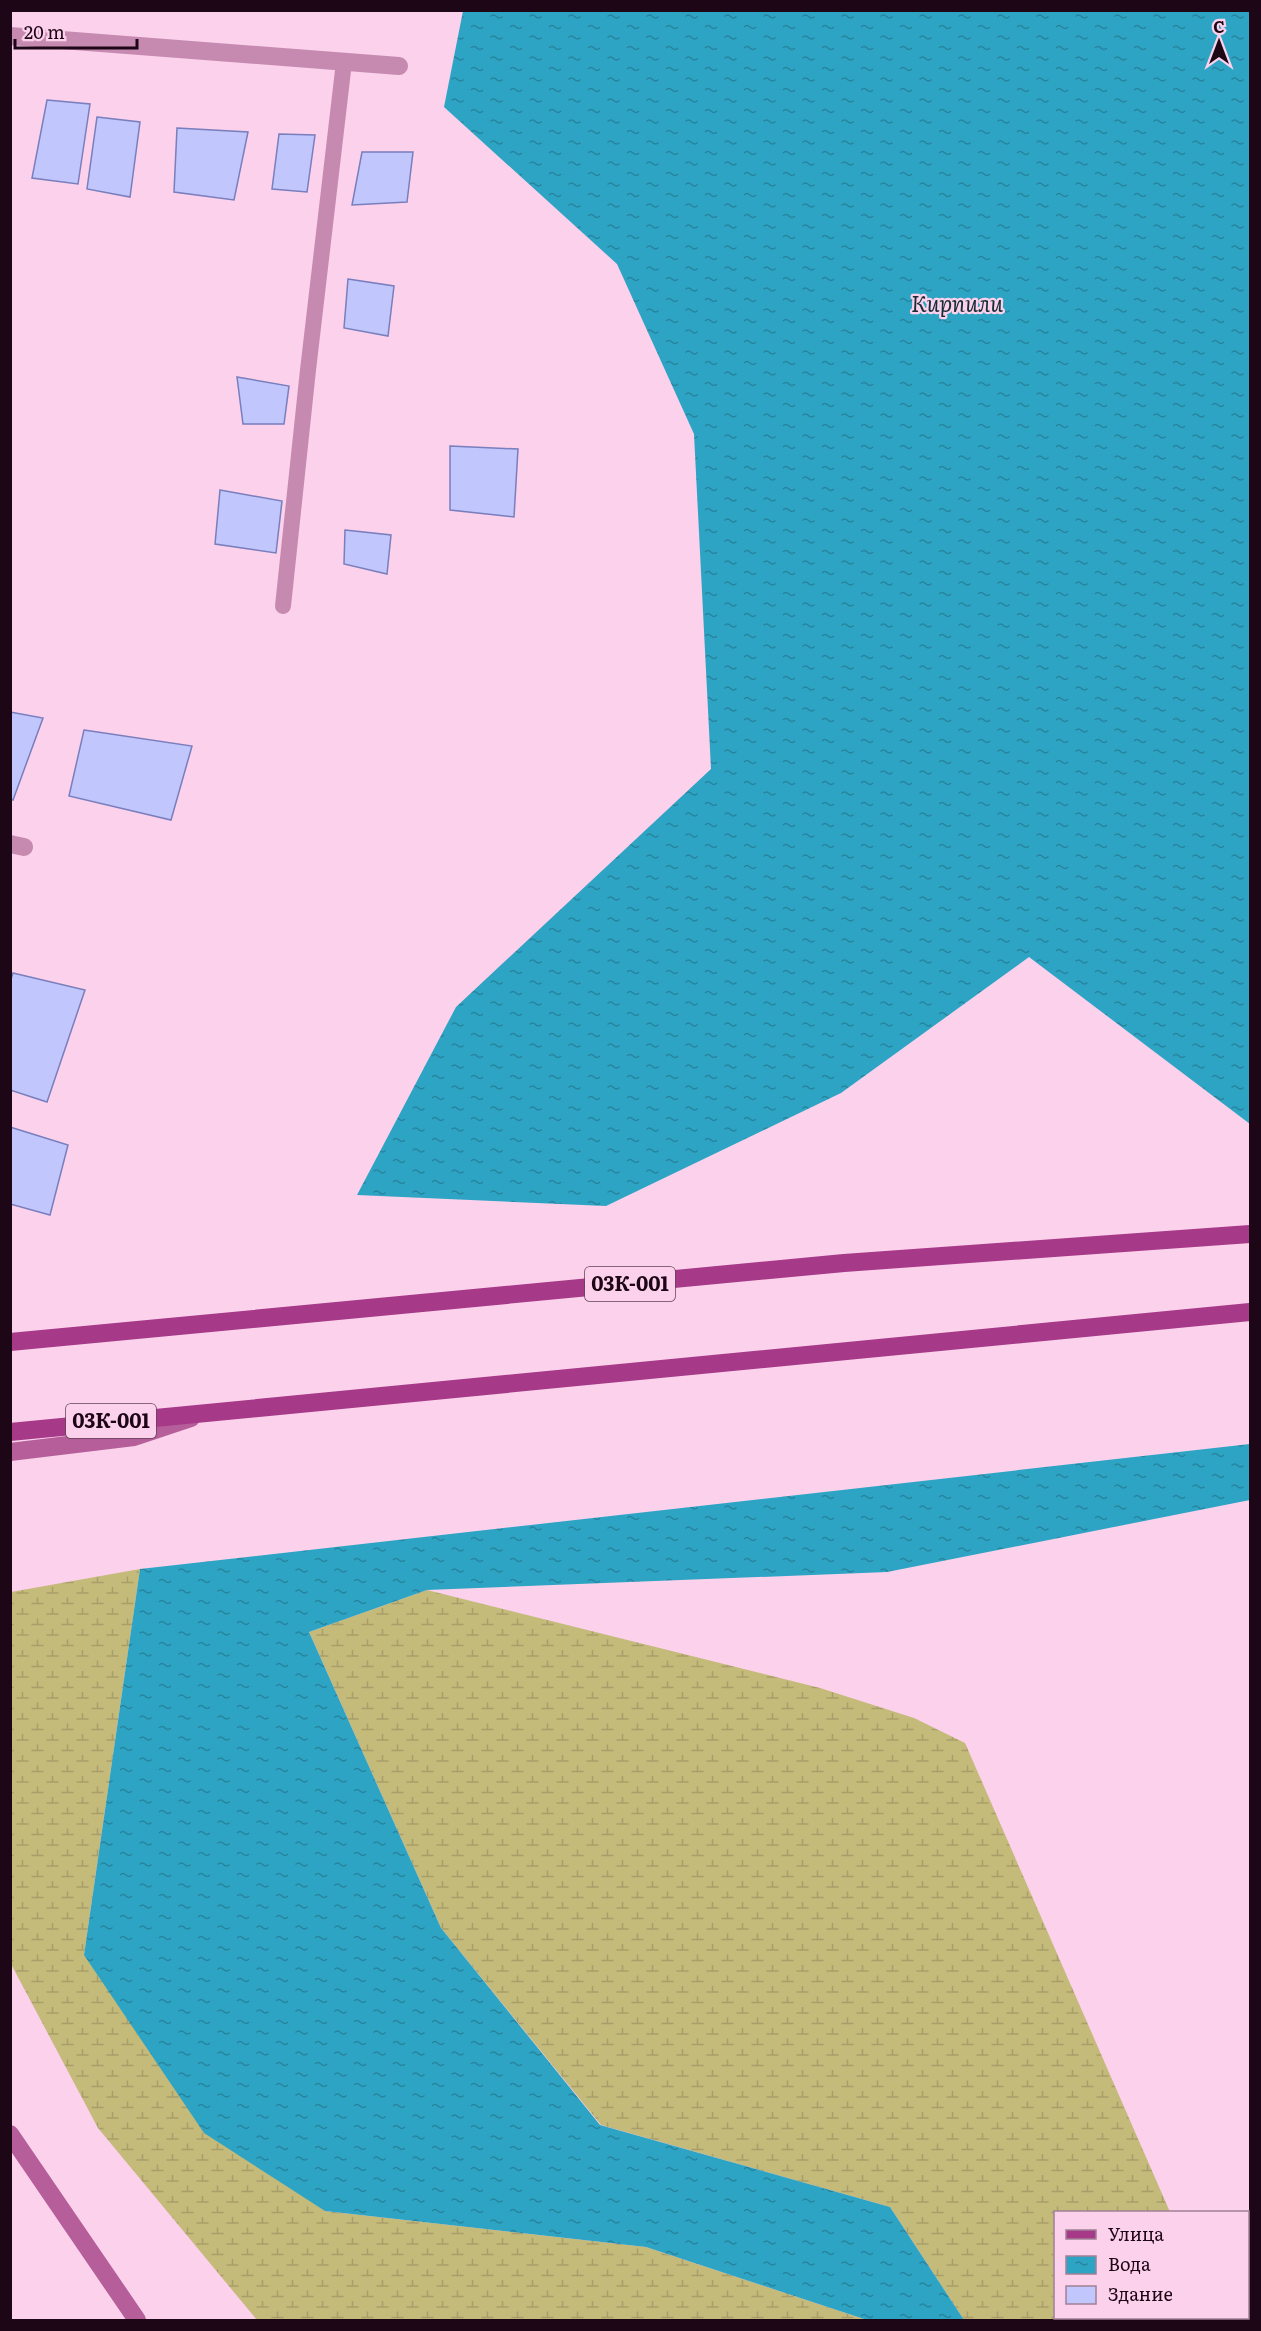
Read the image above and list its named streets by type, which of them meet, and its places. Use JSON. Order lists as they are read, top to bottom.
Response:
{
  "streets": {
    "main road": ["03К-001"]
  },
  "water": ["Кирпили"],
  "legend": ["Улица", "Вода", "Здание"],
  "scale_bar": "20 m",
  "north": "top"
}
